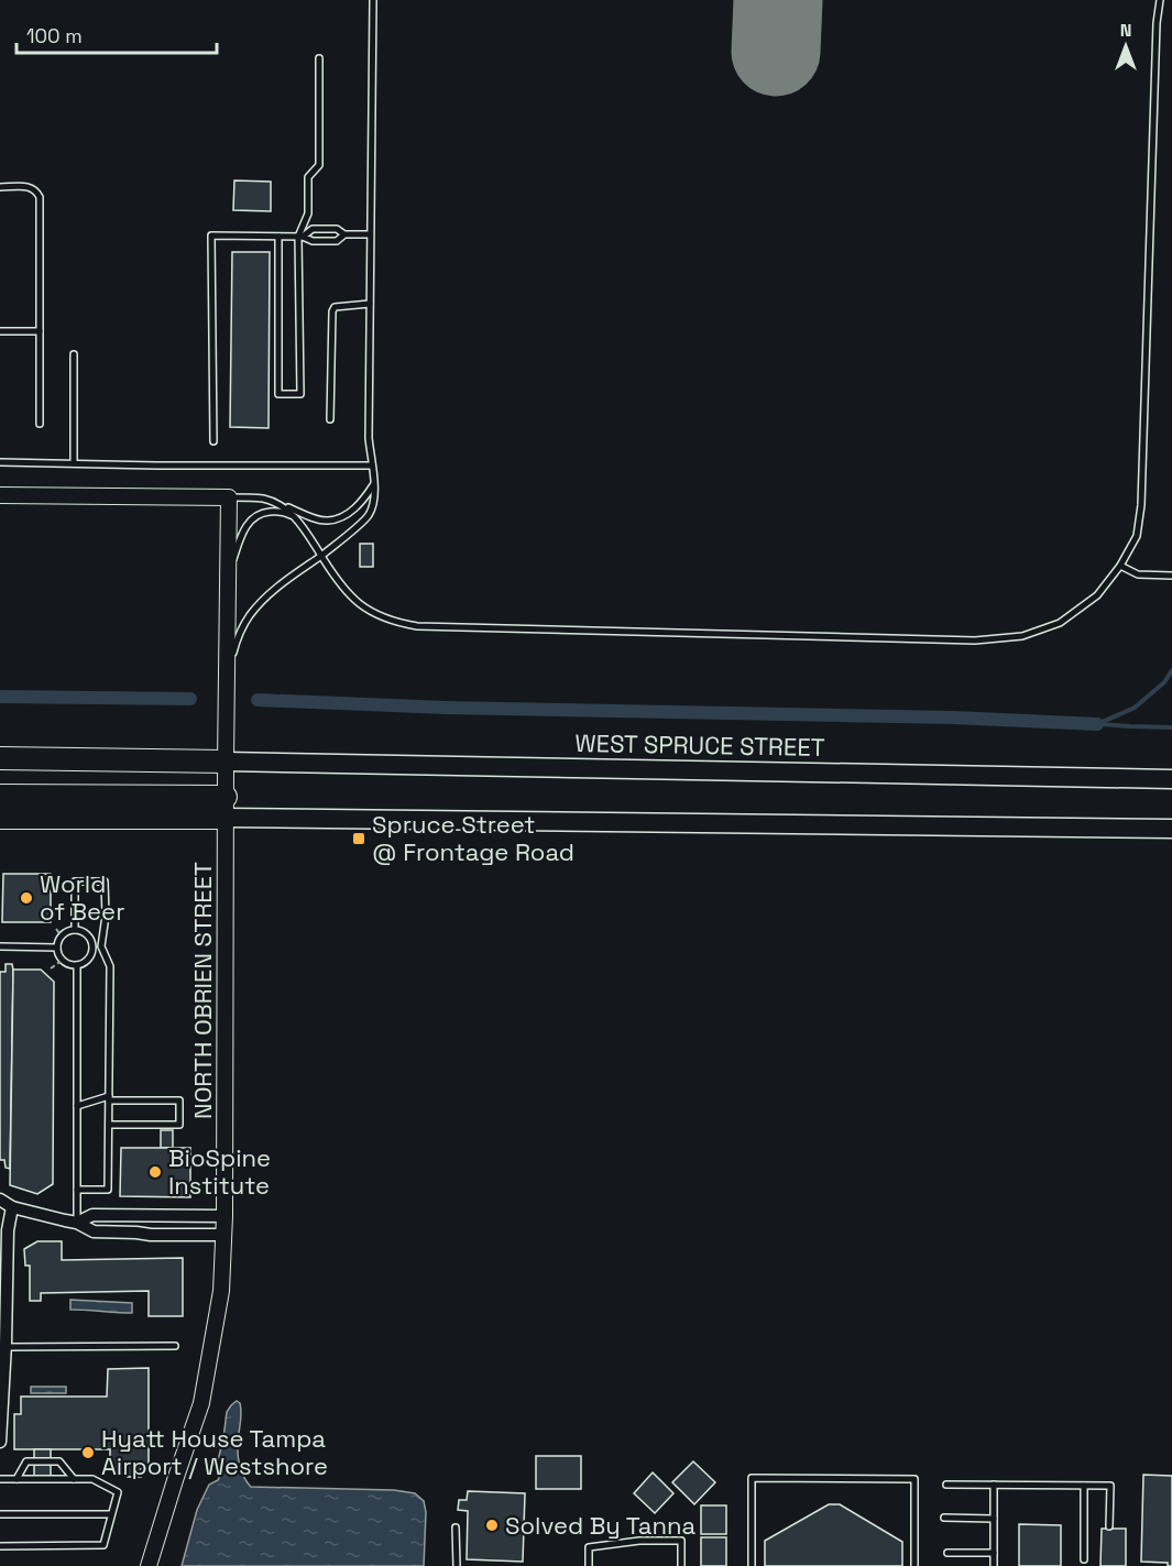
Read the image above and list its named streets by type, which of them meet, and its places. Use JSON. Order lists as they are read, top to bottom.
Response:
{
  "streets": {
    "main road": ["WEST SPRUCE STREET"],
    "street": ["NORTH OBRIEN STREET"]
  },
  "crossings": [
    ["WEST SPRUCE STREET", "NORTH OBRIEN STREET"]
  ],
  "places": {
    "transit": ["Spruce Street @ Frontage Road"],
    "other": [
      "World of Beer",
      "BioSpine Institute",
      "Hyatt House Tampa Airport / Westshore",
      "Solved By Tanna"
    ]
  },
  "scale_bar": "100 m",
  "north": "top"
}
